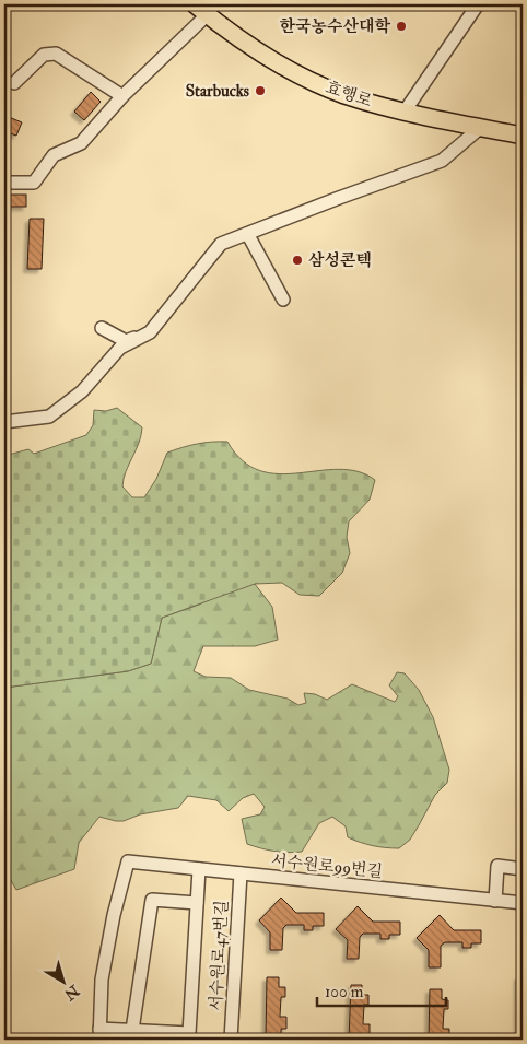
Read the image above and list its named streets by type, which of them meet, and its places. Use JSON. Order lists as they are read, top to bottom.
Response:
{
  "streets": {
    "main road": ["효행로"],
    "street": ["서수원로99번길", "서수원로47번길"]
  },
  "crossings": [
    ["서수원로99번길", "서수원로47번길"]
  ],
  "places": ["한국농수산대학", "Starbucks", "삼성콘텍"],
  "scale_bar": "100 m",
  "north": "bottom right"
}
